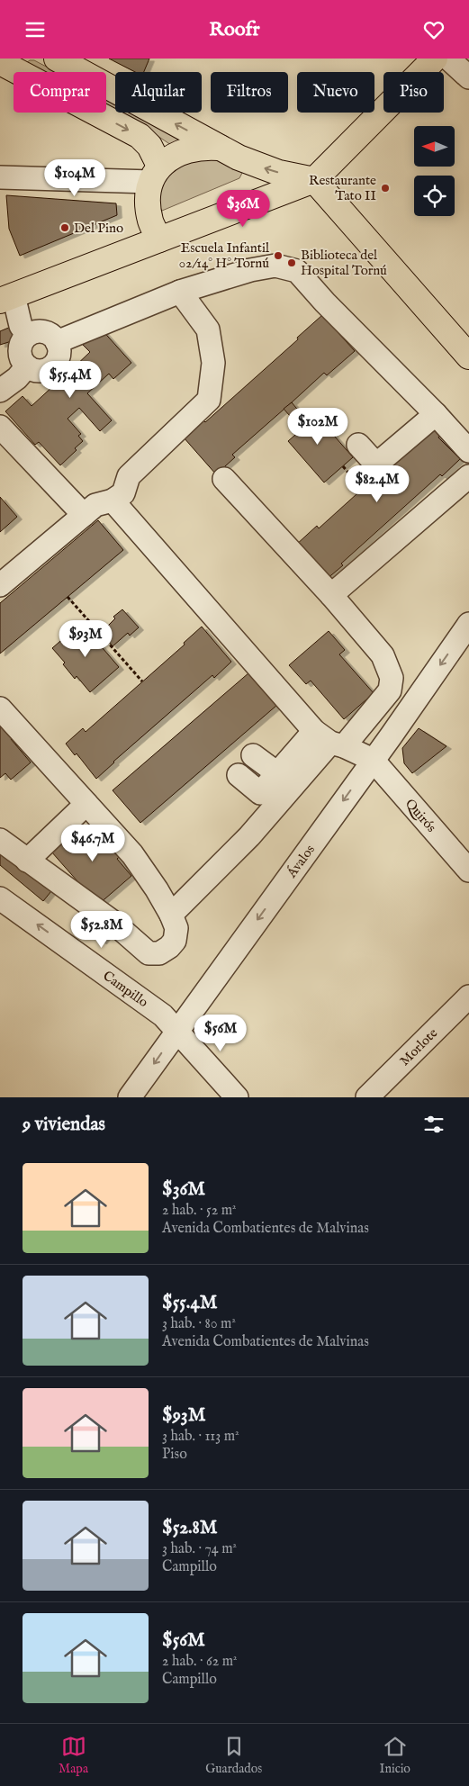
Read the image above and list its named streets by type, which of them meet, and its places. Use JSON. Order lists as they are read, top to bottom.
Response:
{
  "streets": {
    "street": [
      "Quirós",
      "Ávalos",
      "Campillo",
      "Morlote"
    ]
  },
  "crossings": [
    ["Quirós", "Ávalos"],
    ["Ávalos", "Campillo"]
  ],
  "places": [
    "Restaurante Tato II",
    "Del Pino",
    "Escuela Infantil 02/14° H° Tornú",
    "Biblioteca del Hospital Tornú"
  ],
  "north": "left",
  "page": {
    "header": "Roofr",
    "chip": [
      "Comprar",
      "Alquilar",
      "Filtros",
      "Nuevo",
      "Piso"
    ],
    "price": [
      "$104M",
      "$36M",
      "$55.4M",
      "$102M",
      "$82.4M",
      "$93M",
      "$46.7M",
      "$52.8M",
      "$56M"
    ],
    "heading": "9 viviendas",
    "list": [
      {
        "name": "$36M",
        "note": "2 hab. · 52 m² · Avenida Combatientes de Malvinas"
      },
      {
        "name": "$55.4M",
        "note": "3 hab. · 80 m² · Avenida Combatientes de Malvinas"
      },
      {
        "name": "$93M",
        "note": "3 hab. · 113 m² · Piso"
      },
      {
        "name": "$52.8M",
        "note": "3 hab. · 74 m² · Campillo"
      },
      {
        "name": "$56M",
        "note": "2 hab. · 62 m² · Campillo"
      }
    ],
    "tabs": ["Mapa", "Guardados", "Inicio"]
  }
}
